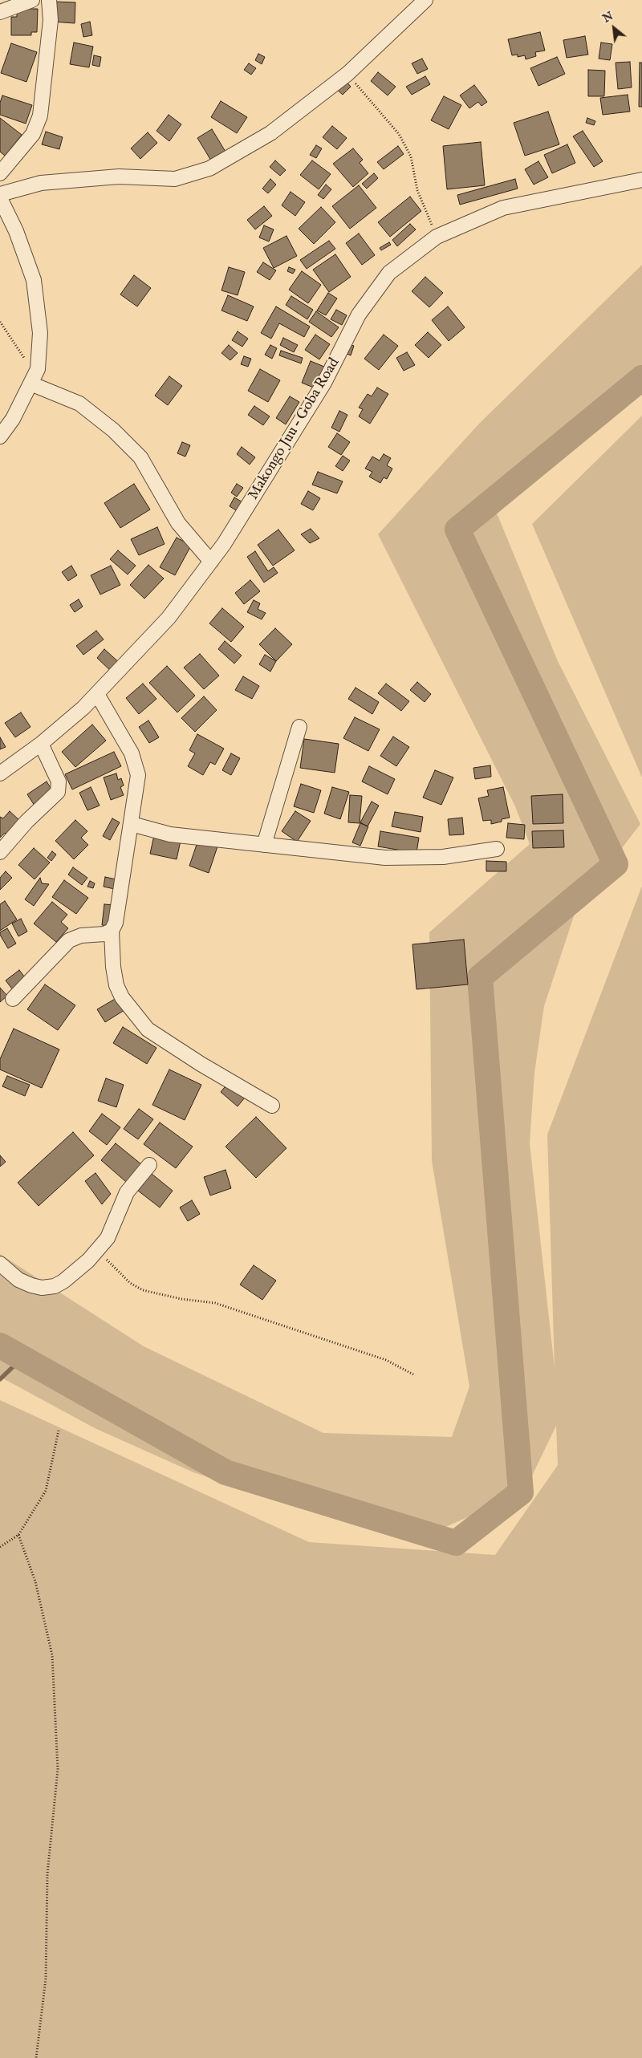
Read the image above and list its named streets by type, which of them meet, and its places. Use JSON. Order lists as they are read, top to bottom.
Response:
{
  "streets": {
    "street": ["Makongo Juu – Goba Road"]
  },
  "north": "top left"
}
